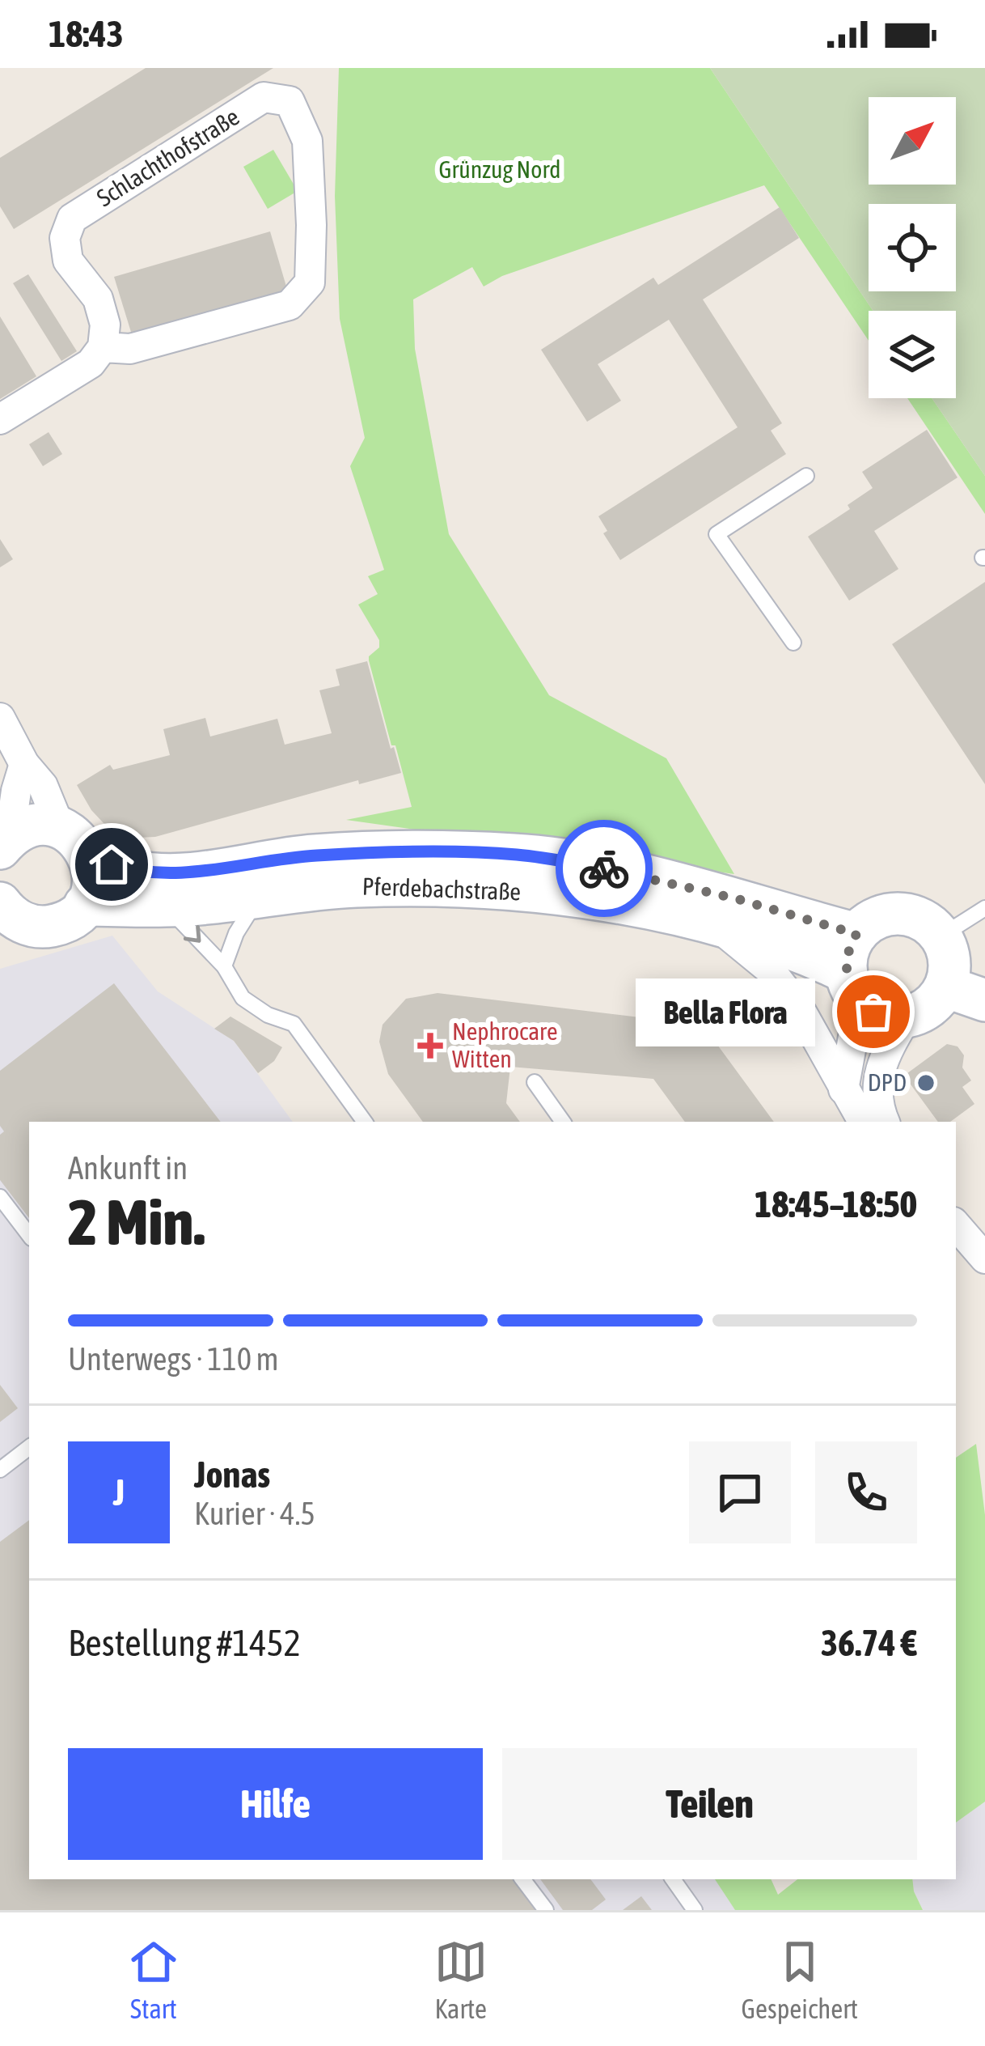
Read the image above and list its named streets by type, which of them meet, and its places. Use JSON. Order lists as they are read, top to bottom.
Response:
{
  "streets": {
    "main road": ["Pferdebachstraße"],
    "street": ["Schlachthofstraße"]
  },
  "parks": ["Grünzug Nord"],
  "places": {
    "other": ["Bella Flora", "DPD"],
    "health": ["Nephrocare Witten"]
  },
  "north": "top right",
  "page": {
    "status": "18:43",
    "bubble": "Bella Flora",
    "heading": ["2 Min.", "Ankunft in", "18:45–18:50"],
    "panel": [
      "Jonas",
      "Kurier · 4.5",
      "Bestellung #1452",
      "36.74 €"
    ],
    "bar": "Unterwegs · 110 m",
    "round": "J",
    "buttons": ["Hilfe", "Teilen"],
    "tabs": ["Start", "Karte", "Gespeichert"]
  }
}
